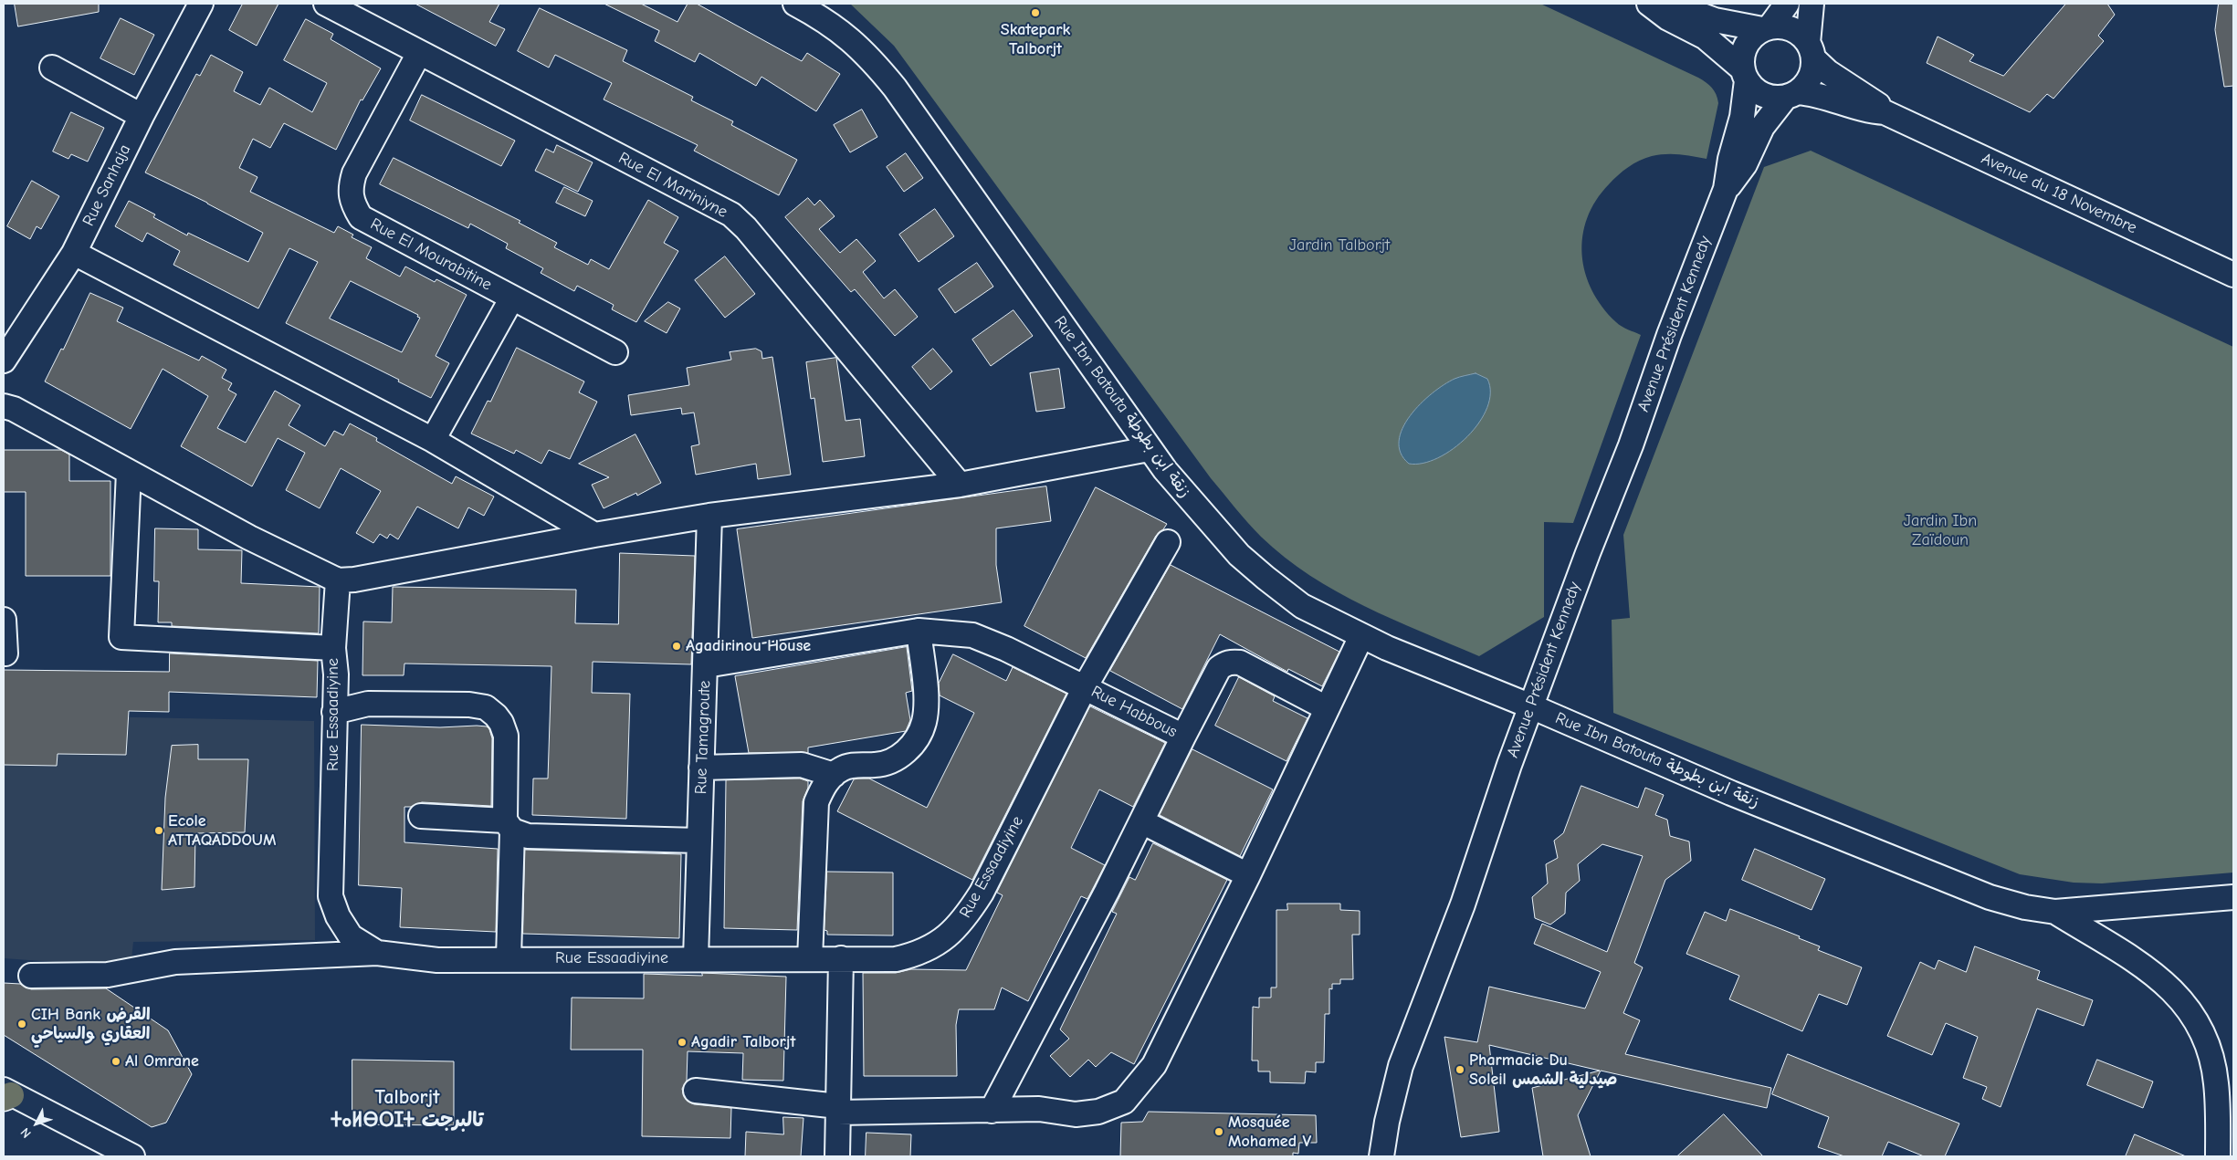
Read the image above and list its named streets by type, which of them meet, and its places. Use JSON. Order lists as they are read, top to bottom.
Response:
{
  "streets": {
    "street": [
      "Rue Sanhaja",
      "Rue El Mariniyne",
      "Avenue du 18 Novembre",
      "Rue El Mourabitine",
      "Avenue Président Kennedy",
      "Rue Ibn Batouta زنقة ابن بطوطة",
      "Rue Habbous",
      "Rue Essaadiyine",
      "Rue Tamagroute"
    ]
  },
  "crossings": [
    ["Rue El Mariniyne", "Rue El Mourabitine"],
    ["Avenue du 18 Novembre", "Avenue Président Kennedy"],
    ["Avenue Président Kennedy", "Rue Ibn Batouta زنقة ابن بطوطة"],
    ["Rue Habbous", "Rue Essaadiyine"],
    ["Rue Habbous", "Rue Tamagroute"],
    ["Rue Essaadiyine", "Rue Tamagroute"]
  ],
  "districts": ["Talborjt ⵜⴰⵍⴱⵔⵊⵜ تالبرجت"],
  "parks": ["Jardin Talborjt", "Jardin Ibn Zaïdoun"],
  "places": [
    "Skatepark Talborjt",
    "Agadirinou House",
    "Ecole ATTAQADDOUM",
    "CIH Bank القرض العقاري والسياحي",
    "Agadir Talborjt",
    "Al Omrane",
    "Pharmacie Du Soleil صيدلية الشمس",
    "Mosquée Mohamed V"
  ],
  "north": "bottom left"
}
